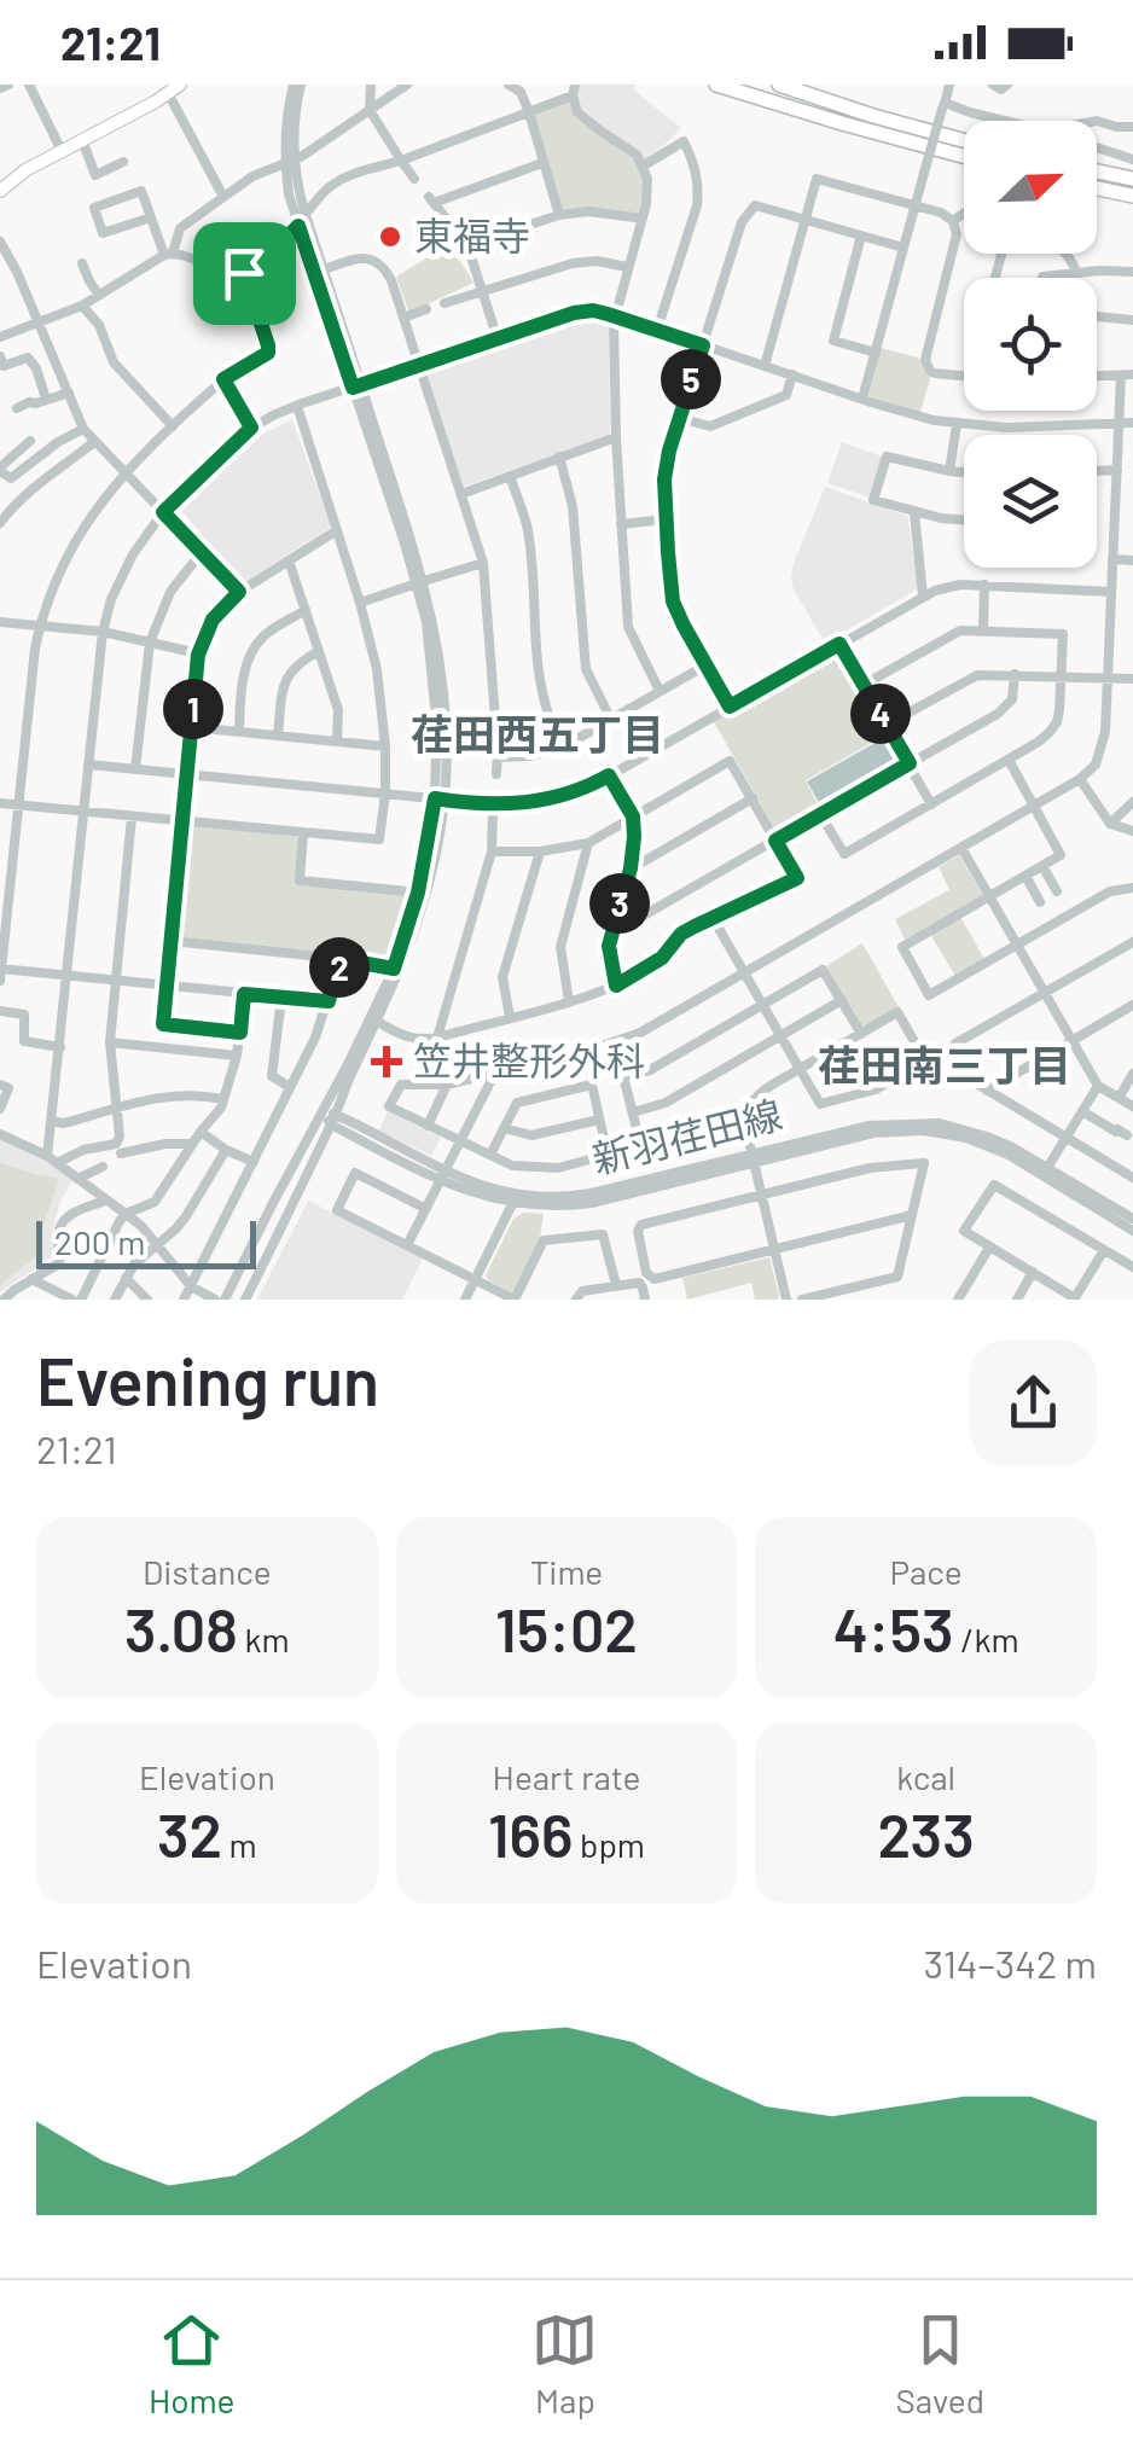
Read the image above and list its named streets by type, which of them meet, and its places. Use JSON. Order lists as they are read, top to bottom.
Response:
{
  "streets": {
    "street": ["新羽荏田線"]
  },
  "districts": ["荏田西五丁目", "荏田南三丁目"],
  "places": {
    "other": ["東福寺"],
    "health": ["笠井整形外科"]
  },
  "scale_bar": "200 m",
  "north": "top right",
  "page": {
    "status": "21:21",
    "pins": [
      "5",
      "1",
      "4",
      "3",
      "2"
    ],
    "scale": "200 m",
    "heading": ["Evening run", "21:21"],
    "stats": [
      ["Distance", "3.08 km"],
      ["Time", "15:02"],
      ["Pace", "4:53 /km"],
      ["Elevation", "32 m"],
      ["Heart rate", "166 bpm"],
      ["kcal", "233"]
    ],
    "chart": ["Elevation", "314–342 m"],
    "tabs": ["Home", "Map", "Saved"]
  }
}
